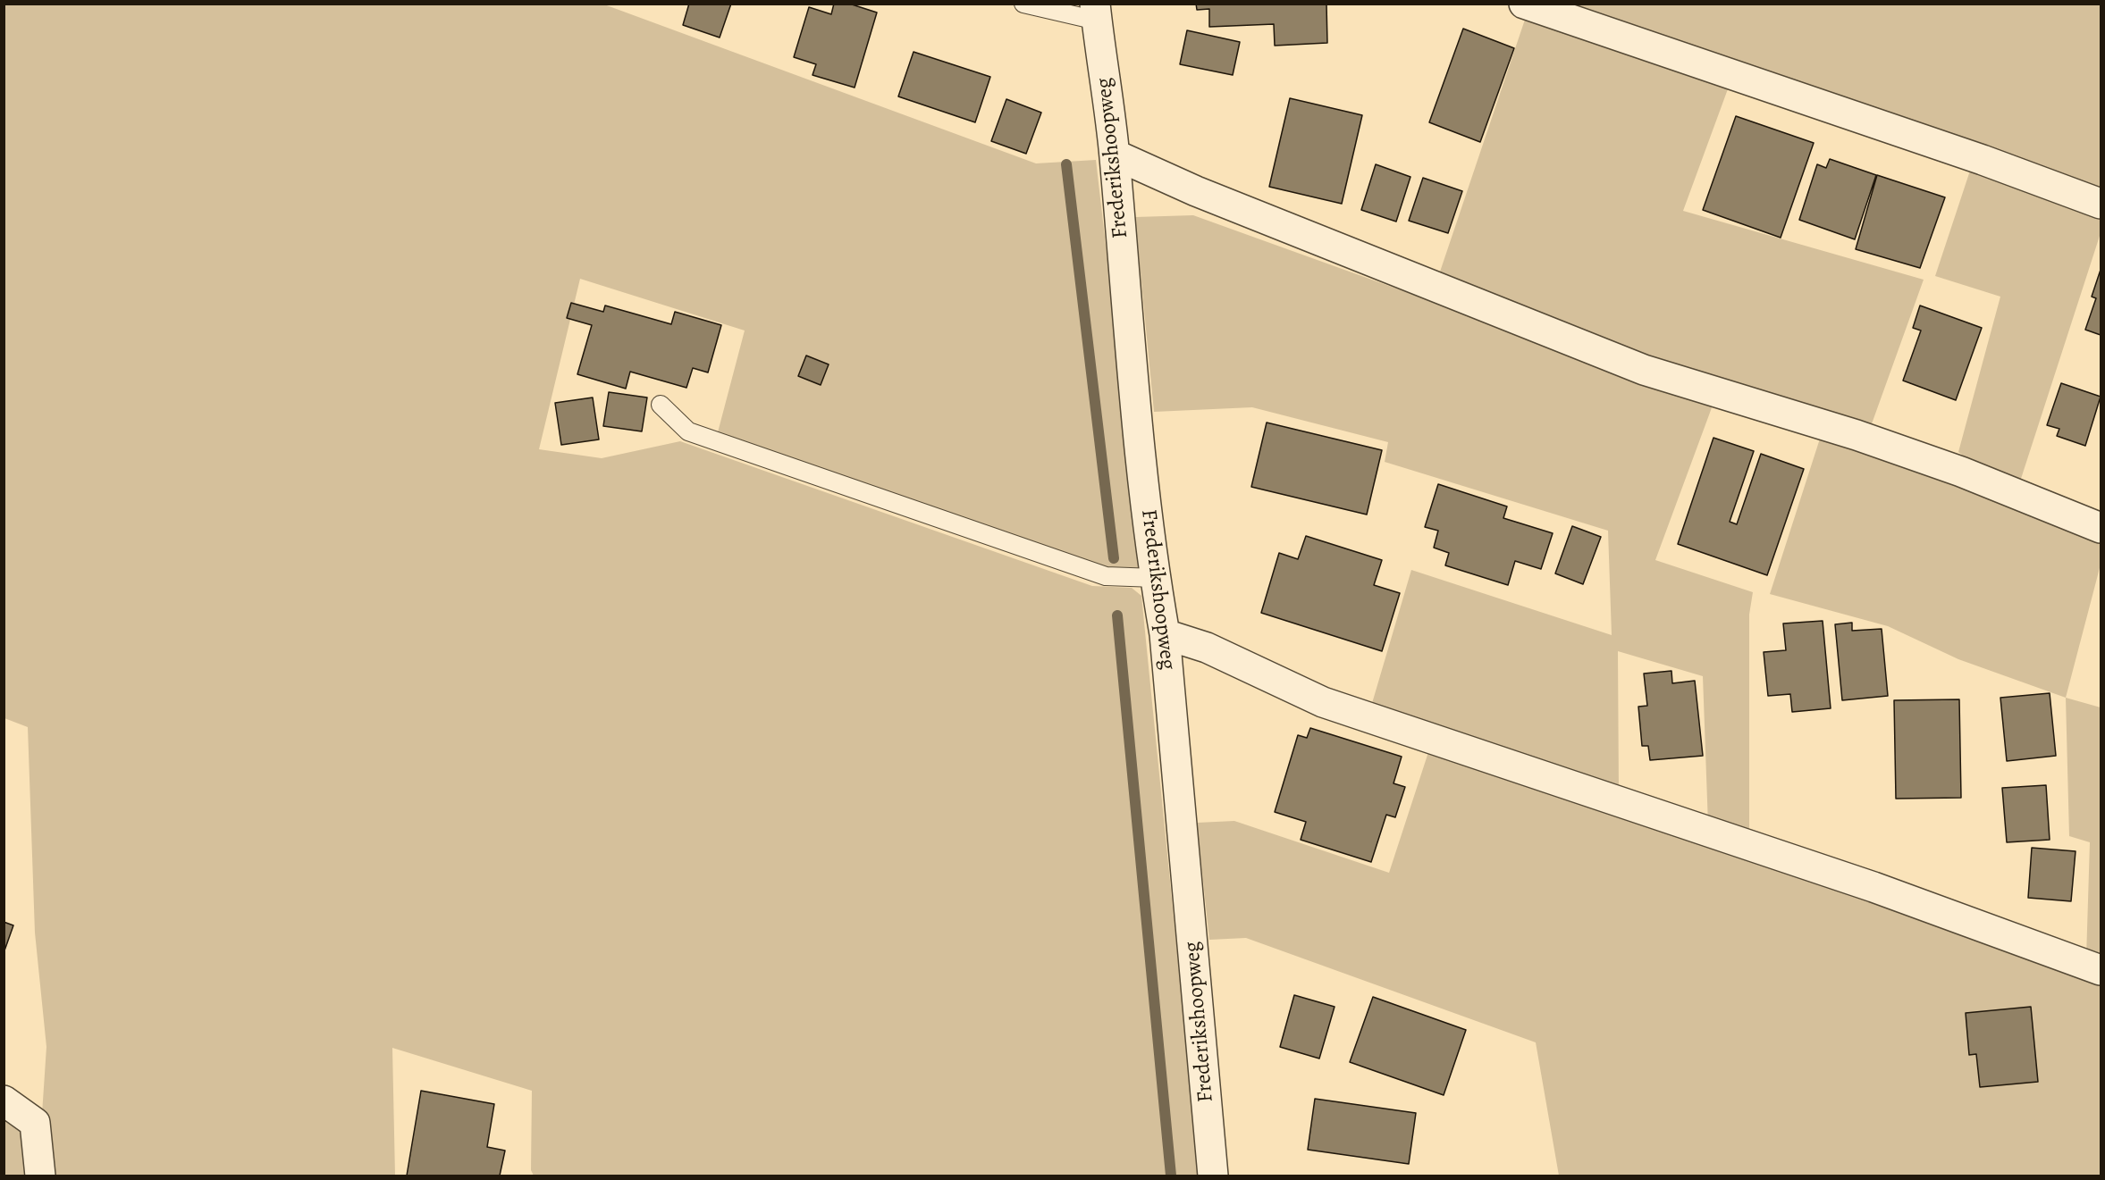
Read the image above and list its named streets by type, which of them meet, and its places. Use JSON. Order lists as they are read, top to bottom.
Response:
{
  "streets": {
    "street": ["Frederikshoopweg"]
  }
}
